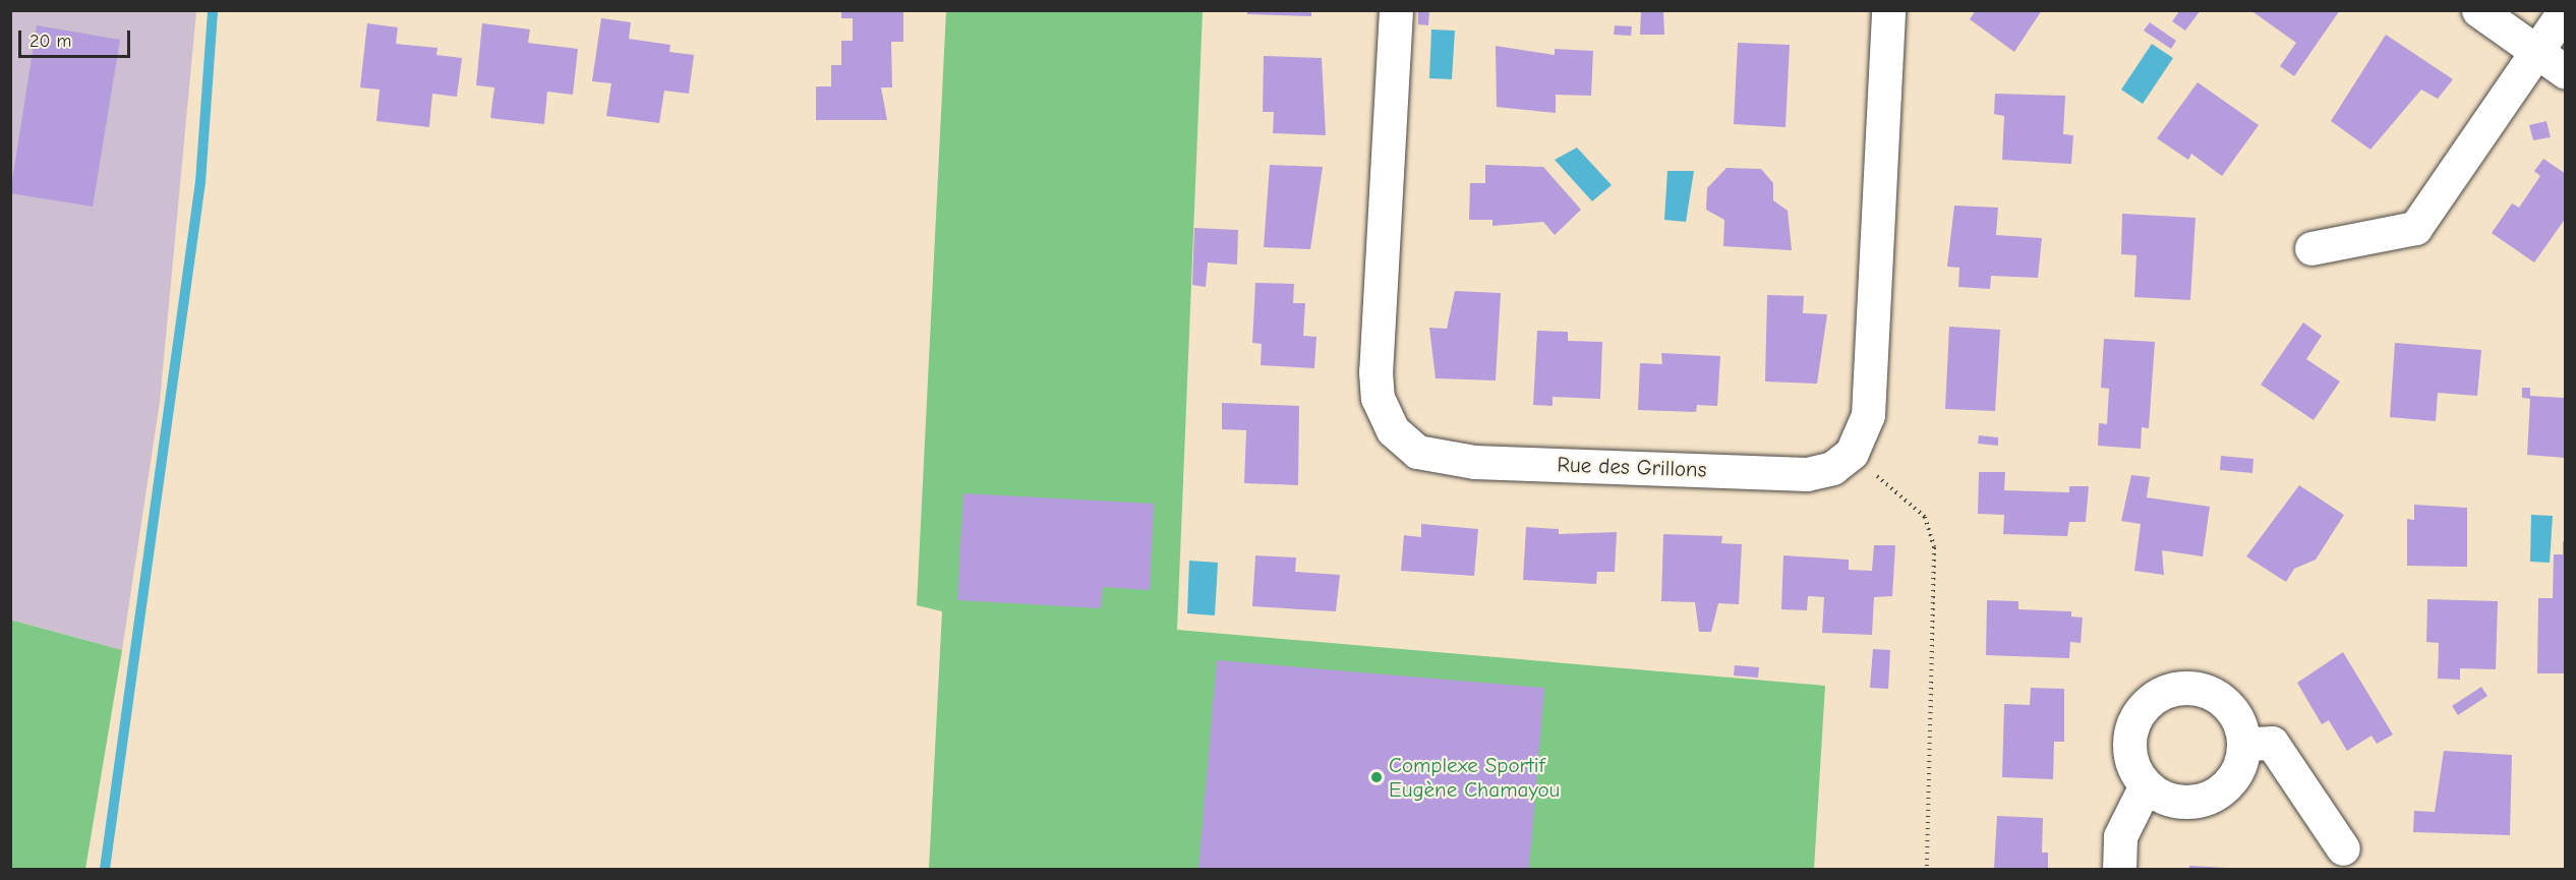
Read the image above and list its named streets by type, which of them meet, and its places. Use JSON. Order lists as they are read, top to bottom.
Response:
{
  "streets": {
    "street": ["Rue des Grillons"]
  },
  "places": ["Complexe Sportif Eugène Chamayou"],
  "scale_bar": "20 m"
}
